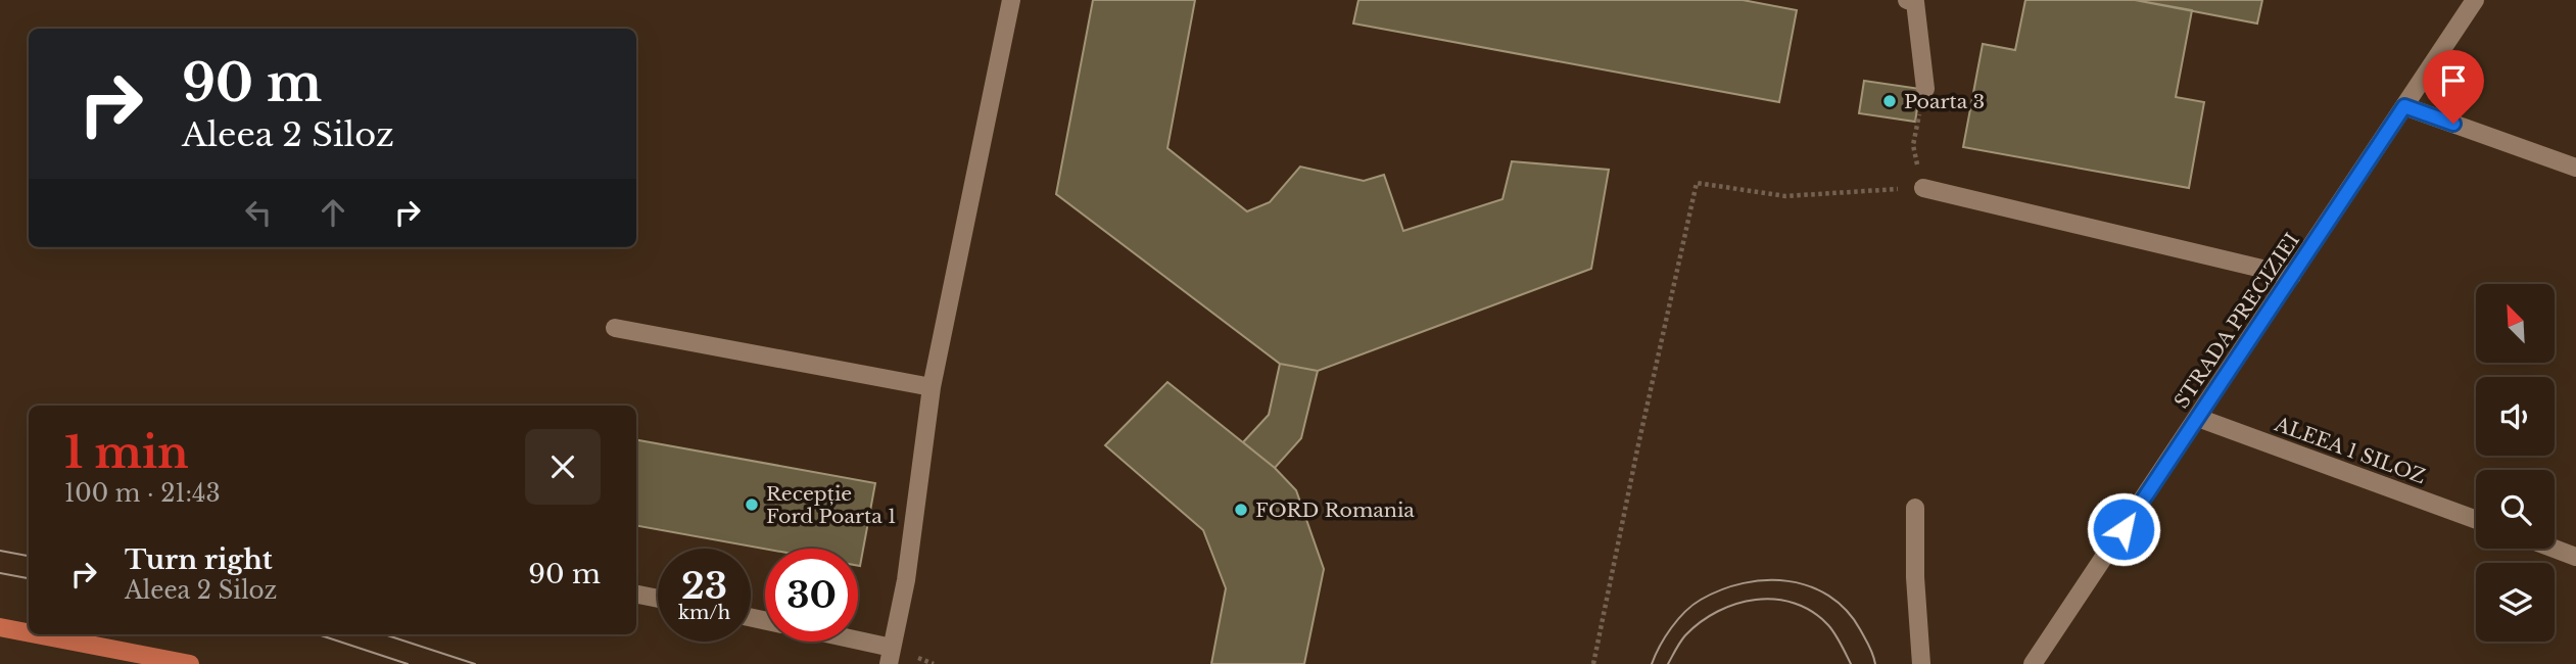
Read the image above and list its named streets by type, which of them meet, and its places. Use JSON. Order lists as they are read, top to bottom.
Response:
{
  "streets": {
    "street": ["STRADA PRECIZIEI", "ALEEA 1 SILOZ"]
  },
  "crossings": [
    ["STRADA PRECIZIEI", "ALEEA 1 SILOZ"]
  ],
  "places": ["Poarta 3", "Recepție Ford Poarta 1", "FORD Romania"],
  "north": "top left",
  "page": {
    "turn": ["90 m", "Aleea 2 Siloz"],
    "heading": ["1 min", "100 m · 21:43"],
    "list": [
      {
        "name": "Turn right",
        "note": "Aleea 2 Siloz",
        "value": "90 m"
      }
    ],
    "speed": "23 km/h",
    "limit": "30"
  }
}
